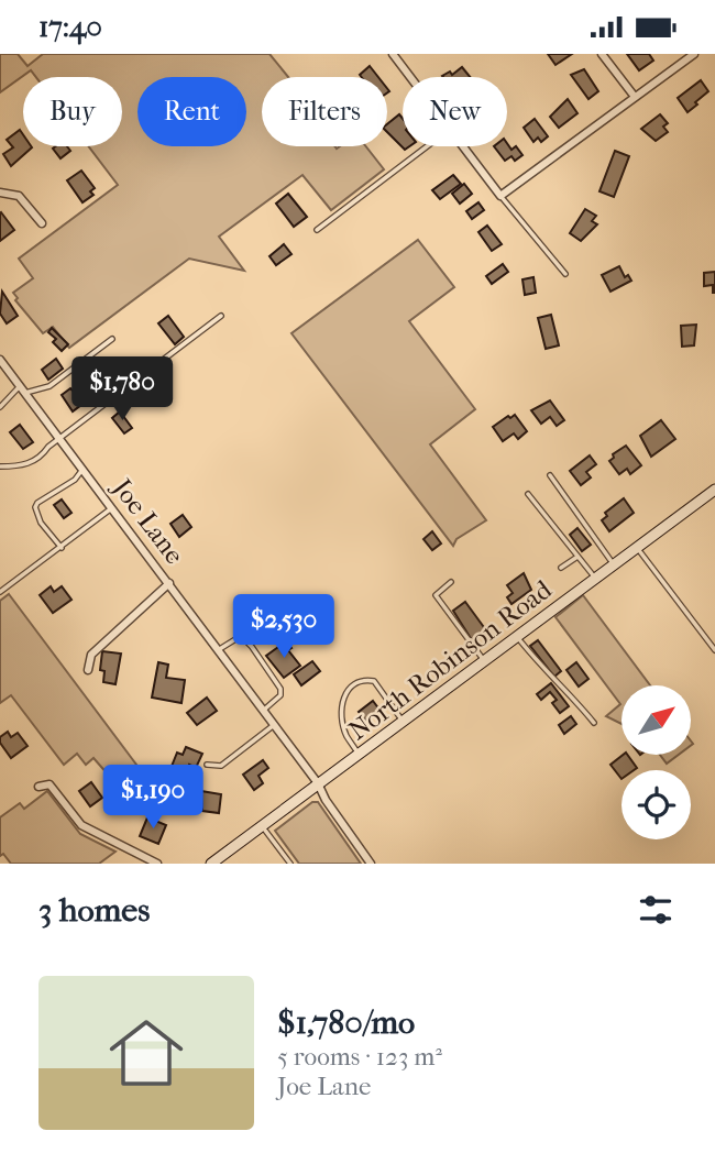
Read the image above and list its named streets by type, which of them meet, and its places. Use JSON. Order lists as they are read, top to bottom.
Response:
{
  "streets": {
    "street": ["Joe Lane", "North Robinson Road"]
  },
  "crossings": [
    ["Joe Lane", "North Robinson Road"]
  ],
  "north": "top right",
  "page": {
    "status": "17:40",
    "chip": [
      "Buy",
      "Rent",
      "Filters",
      "New"
    ],
    "price": ["$1,780", "$2,530", "$1,190"],
    "heading": "3 homes",
    "list": [
      {
        "name": "$1,780/mo",
        "note": "5 rooms · 123 m² · Joe Lane"
      }
    ]
  }
}
